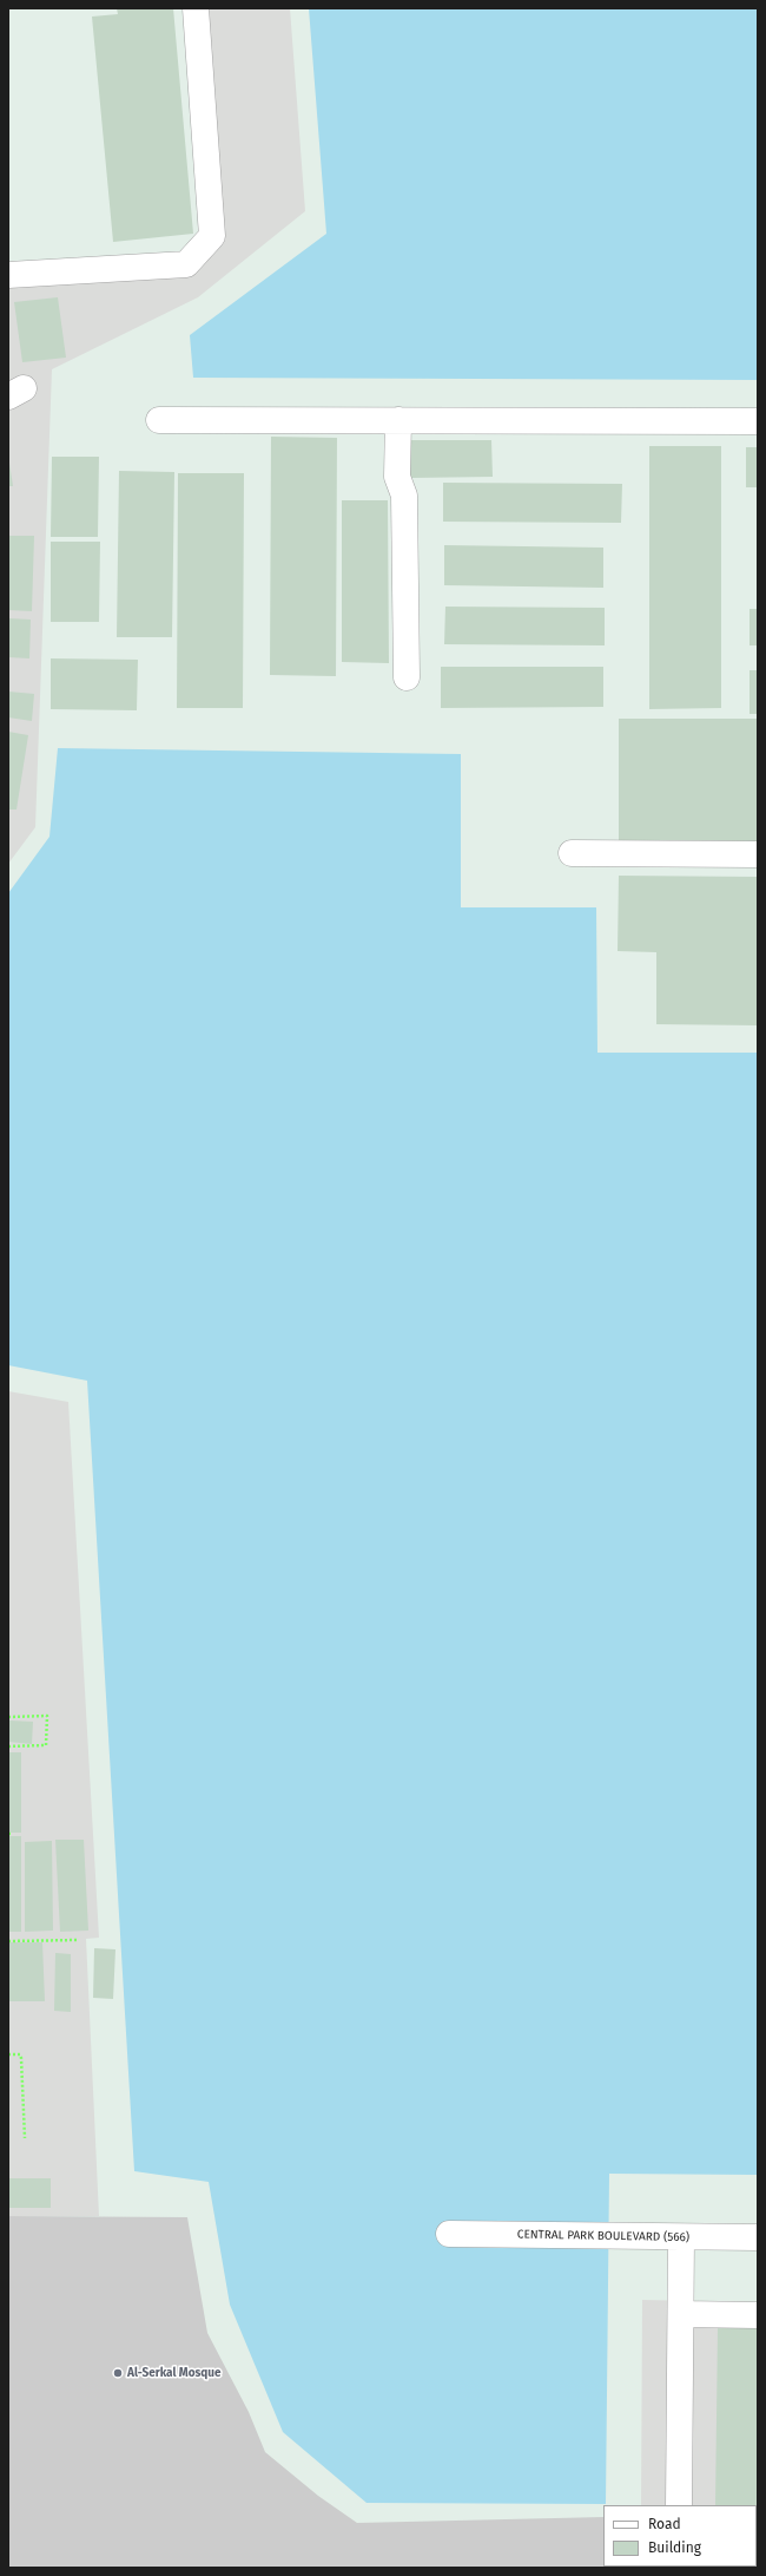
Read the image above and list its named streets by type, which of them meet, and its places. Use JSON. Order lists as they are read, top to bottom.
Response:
{
  "streets": {
    "street": ["CENTRAL PARK BOULEVARD (566)"]
  },
  "places": ["Al-Serkal Mosque"],
  "legend": ["Road", "Building"]
}
